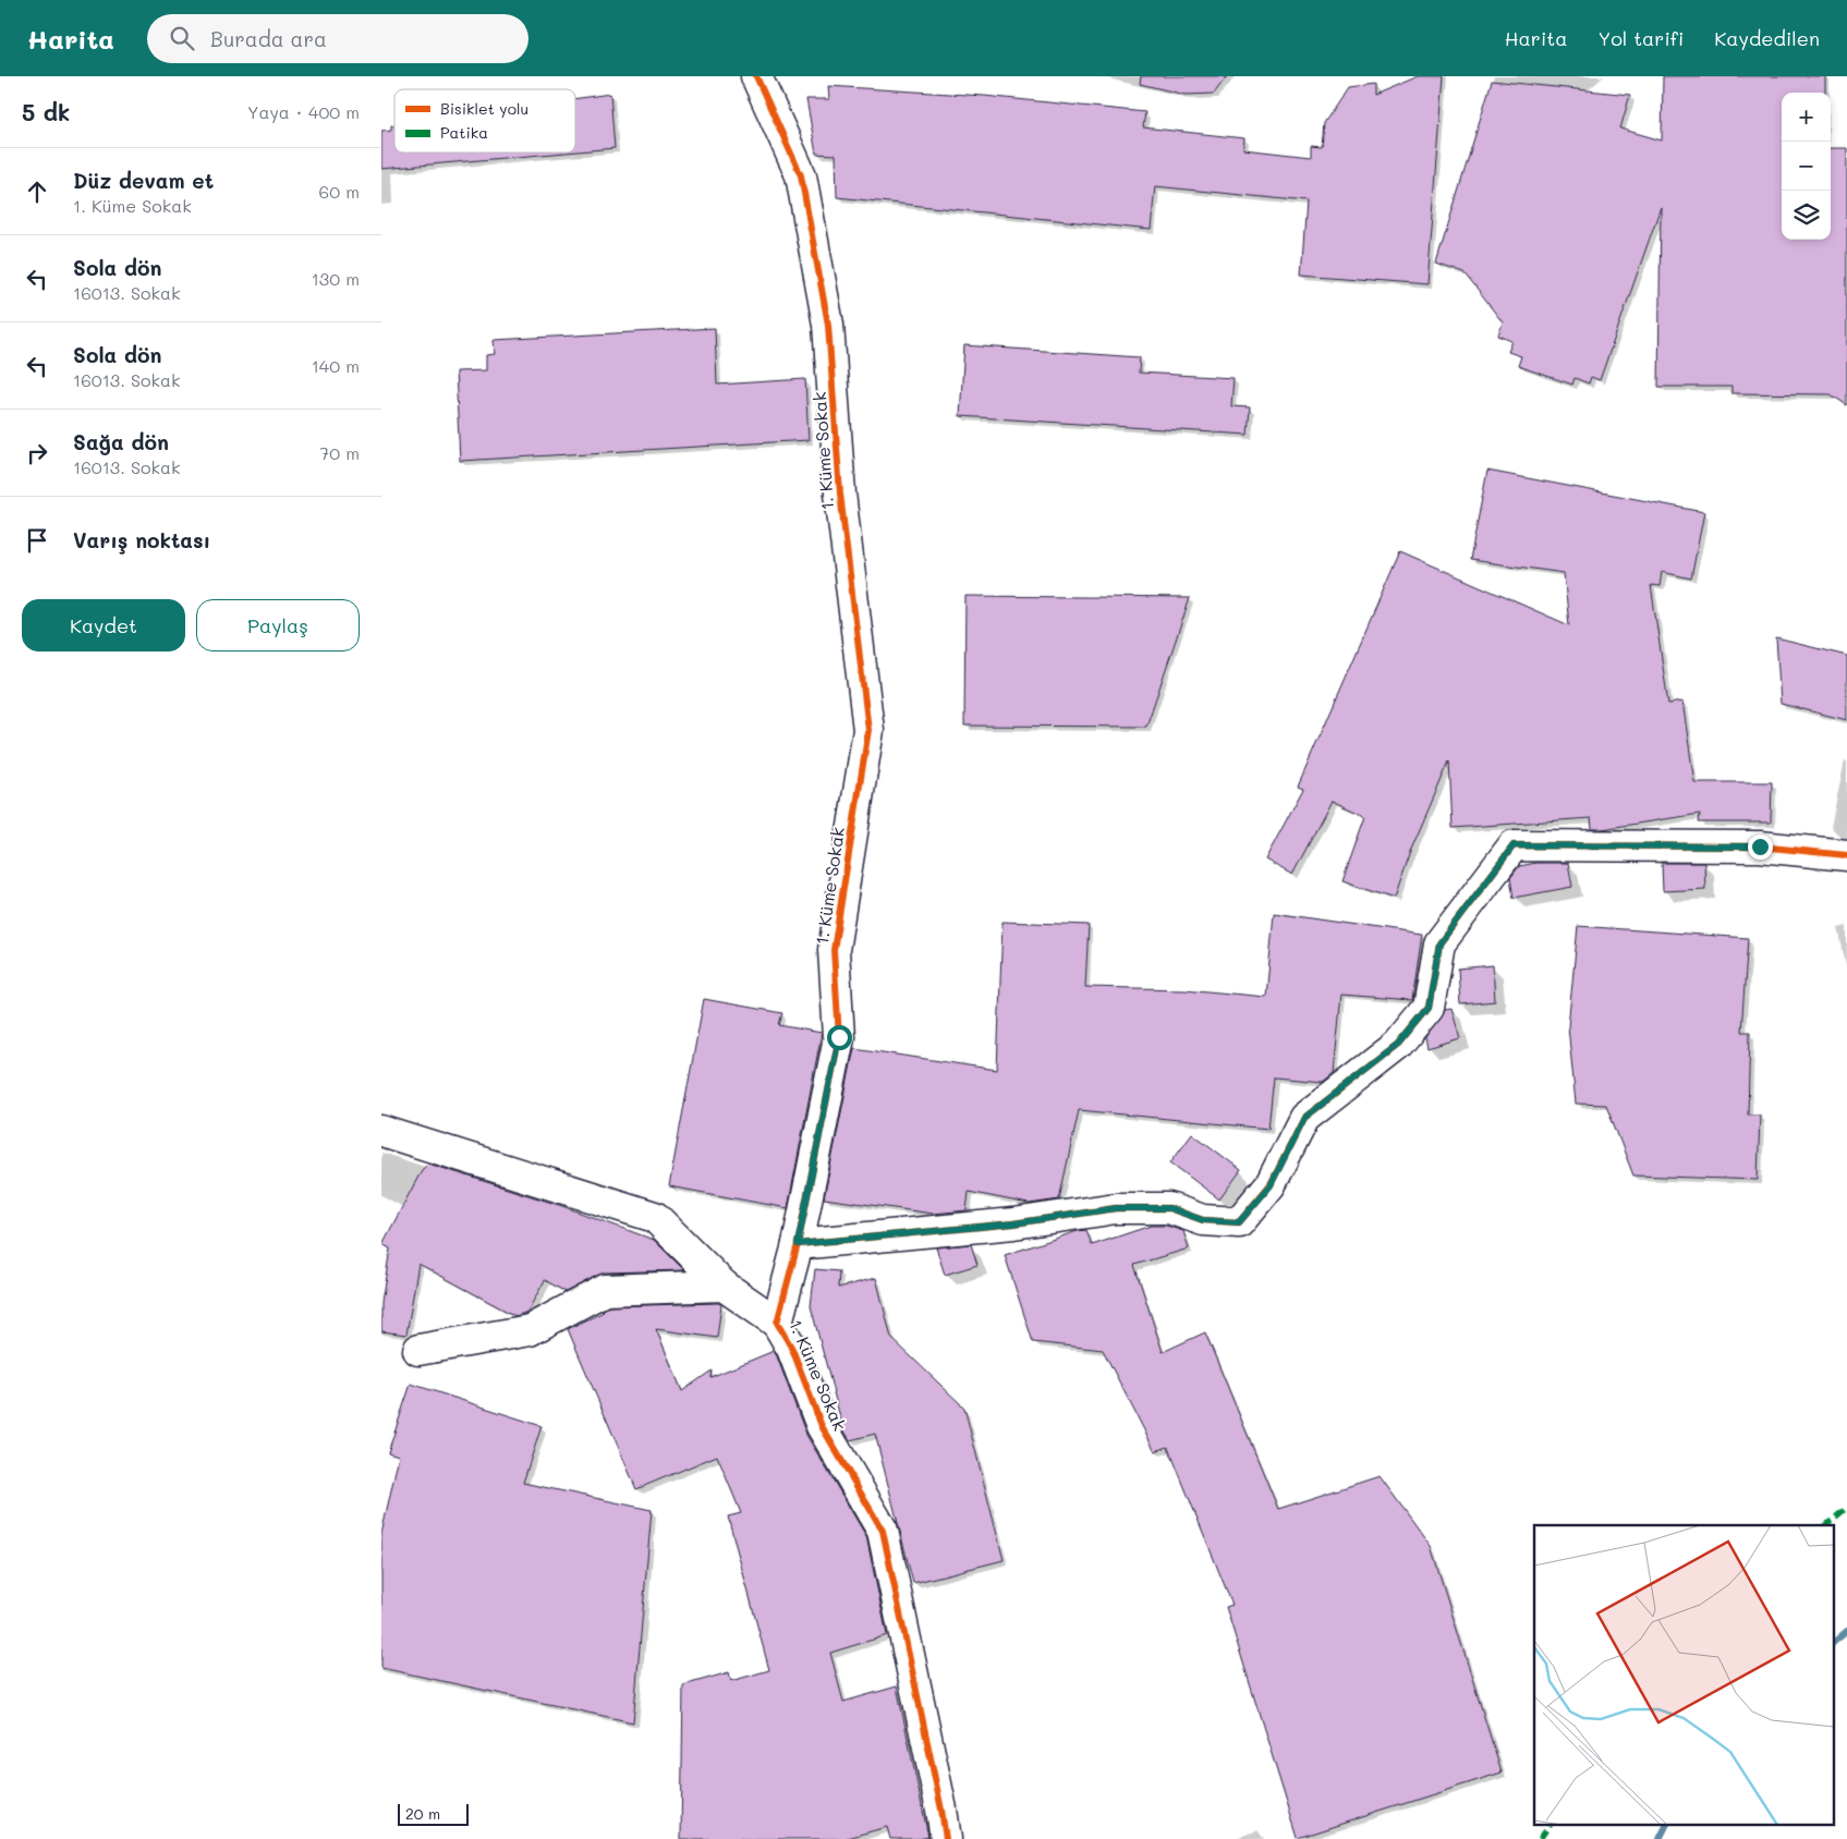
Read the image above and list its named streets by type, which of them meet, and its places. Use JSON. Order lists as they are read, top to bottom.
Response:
{
  "streets": {
    "street": ["1. Küme Sokak"]
  },
  "legend": ["Bisiklet yolu", "Patika"],
  "scale_bar": "20 m",
  "page": {
    "header": "Harita",
    "search": "Burada ara",
    "nav": ["Harita", "Yol tarifi", "Kaydedilen"],
    "heading": ["5 dk", "Yaya · 400 m"],
    "map_buttons": ["+", "−"],
    "list": [
      ["Düz devam et", "1. Küme Sokak", "60 m"],
      ["Sola dön", "16013. Sokak", "130 m"],
      ["Sola dön", "16013. Sokak", "140 m"],
      ["Sağa dön", "16013. Sokak", "70 m"],
      "Varış noktası"
    ],
    "buttons": ["Kaydet", "Paylaş"],
    "scale": "20 m"
  }
}
